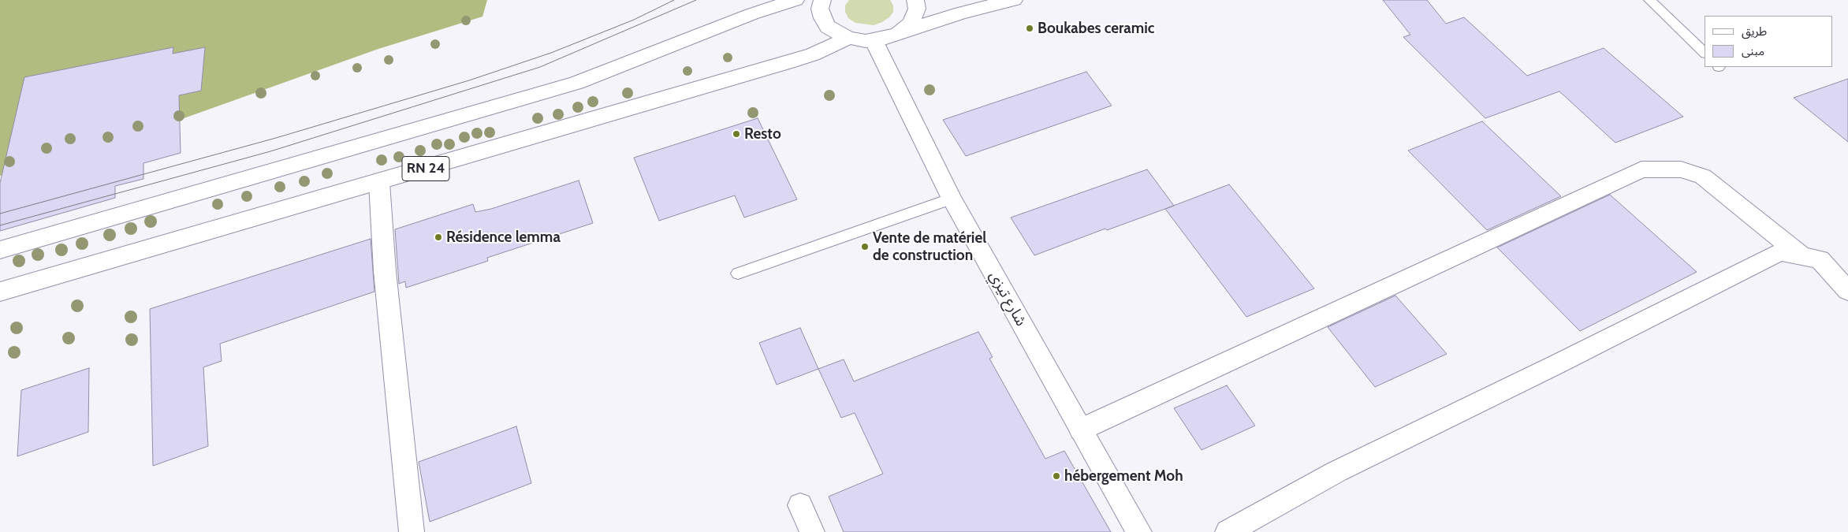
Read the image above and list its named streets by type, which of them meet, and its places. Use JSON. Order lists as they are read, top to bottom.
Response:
{
  "streets": {
    "street": ["RN 24", "شارع تيزي"]
  },
  "places": [
    "Boukabes ceramic",
    "Resto",
    "Résidence lemma",
    "Vente de matériel de construction",
    "hébergement Moh"
  ],
  "legend": ["طريق", "مبنى"]
}
